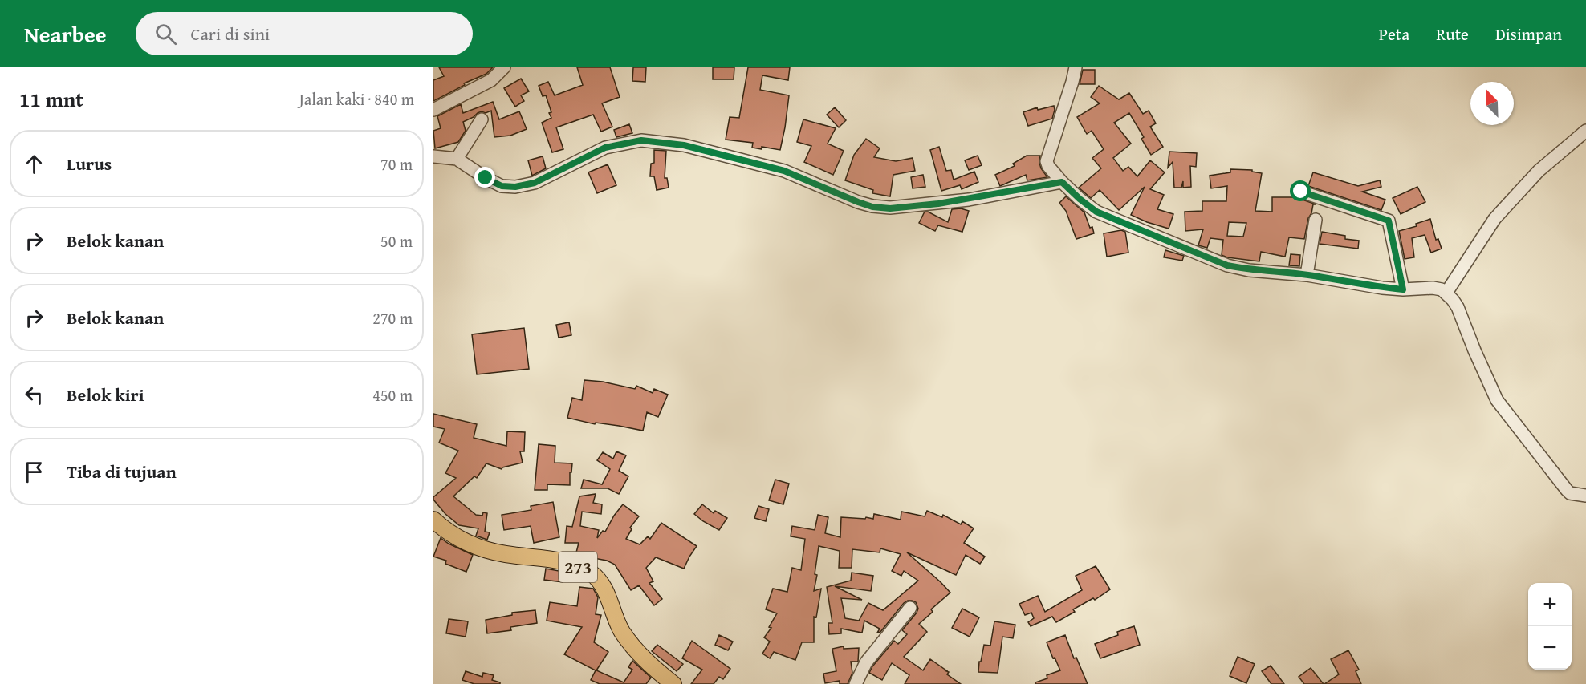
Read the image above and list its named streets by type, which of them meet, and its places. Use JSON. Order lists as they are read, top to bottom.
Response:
{
  "streets": {
    "main road": ["273"]
  },
  "north": "top left",
  "page": {
    "header": "Nearbee",
    "search": "Cari di sini",
    "nav": ["Peta", "Rute", "Disimpan"],
    "heading": ["11 mnt", "Jalan kaki · 840 m"],
    "list": [
      ["Lurus", "70 m"],
      ["Belok kanan", "50 m"],
      ["Belok kanan", "270 m"],
      ["Belok kiri", "450 m"],
      "Tiba di tujuan"
    ],
    "map_buttons": ["+", "−"]
  }
}
